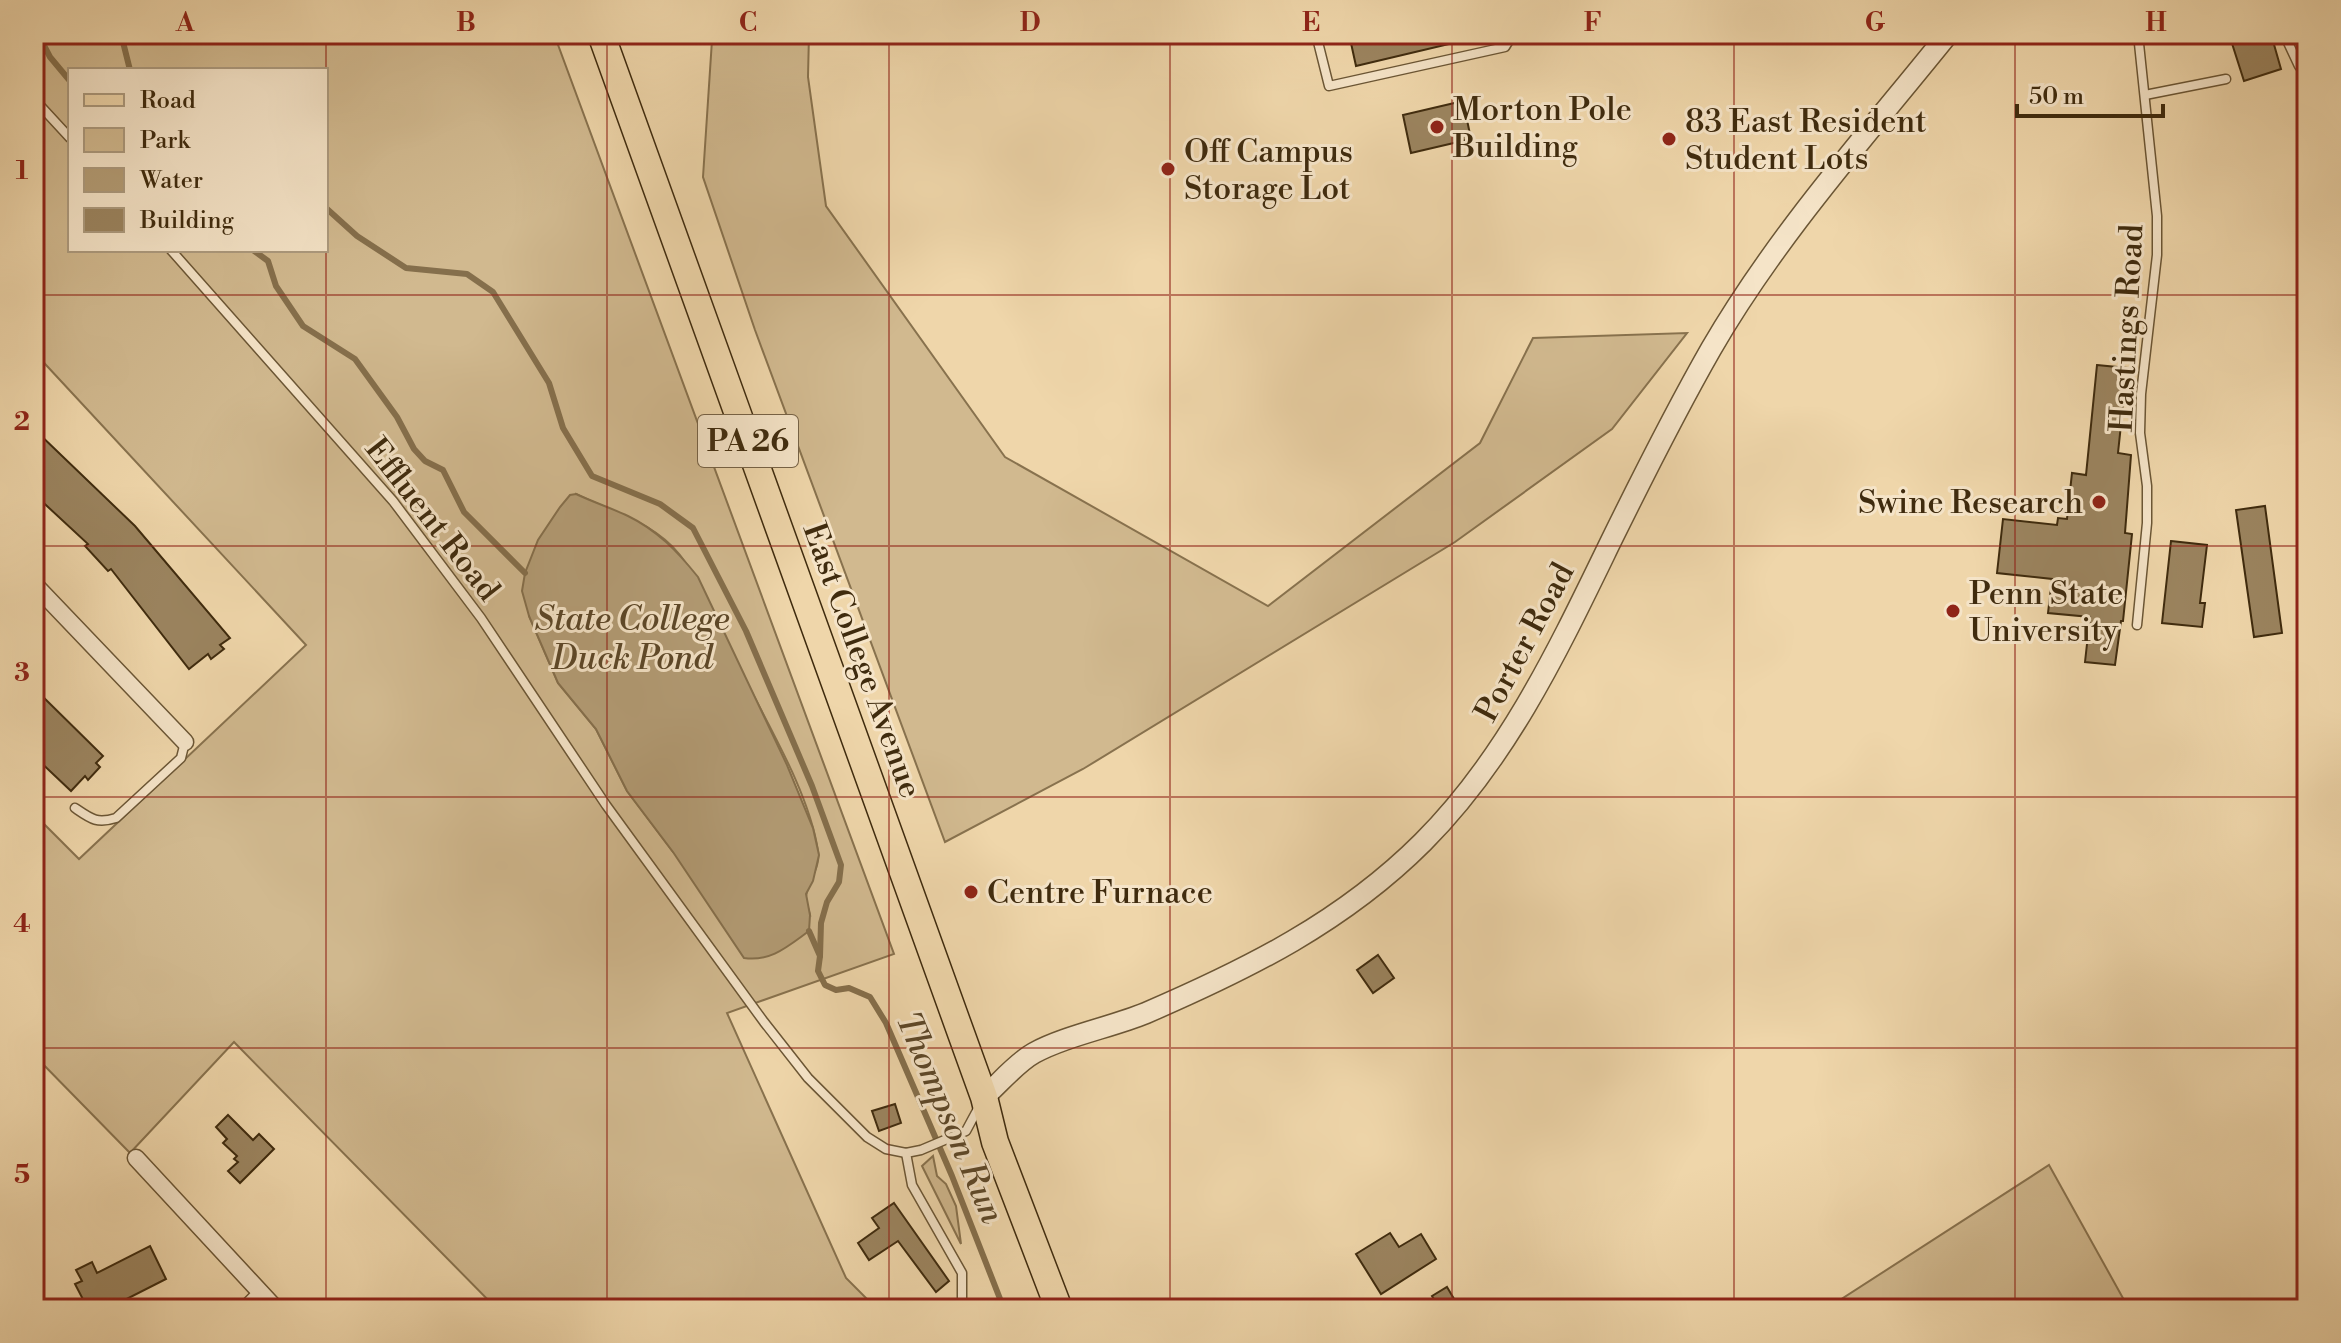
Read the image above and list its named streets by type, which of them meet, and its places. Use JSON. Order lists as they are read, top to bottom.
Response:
{
  "streets": {
    "main road": ["PA 26", "East College Avenue"],
    "street": ["Porter Road"],
    "lane": ["Hastings Road", "Effluent Road"]
  },
  "crossings": [
    ["Porter Road", "East College Avenue"]
  ],
  "water": ["State College Duck Pond", "Thompson Run"],
  "places": [
    "Morton Pole Building",
    "83 East Resident Student Lots",
    "Off Campus Storage Lot",
    "Swine Research",
    "Penn State University",
    "Centre Furnace"
  ],
  "legend": [
    "Road",
    "Park",
    "Water",
    "Building"
  ],
  "scale_bar": "50 m",
  "grid": {
    "columns": [
      "A",
      "B",
      "C",
      "D",
      "E",
      "F",
      "G",
      "H"
    ],
    "rows": [
      "1",
      "2",
      "3",
      "4",
      "5"
    ]
  }
}
